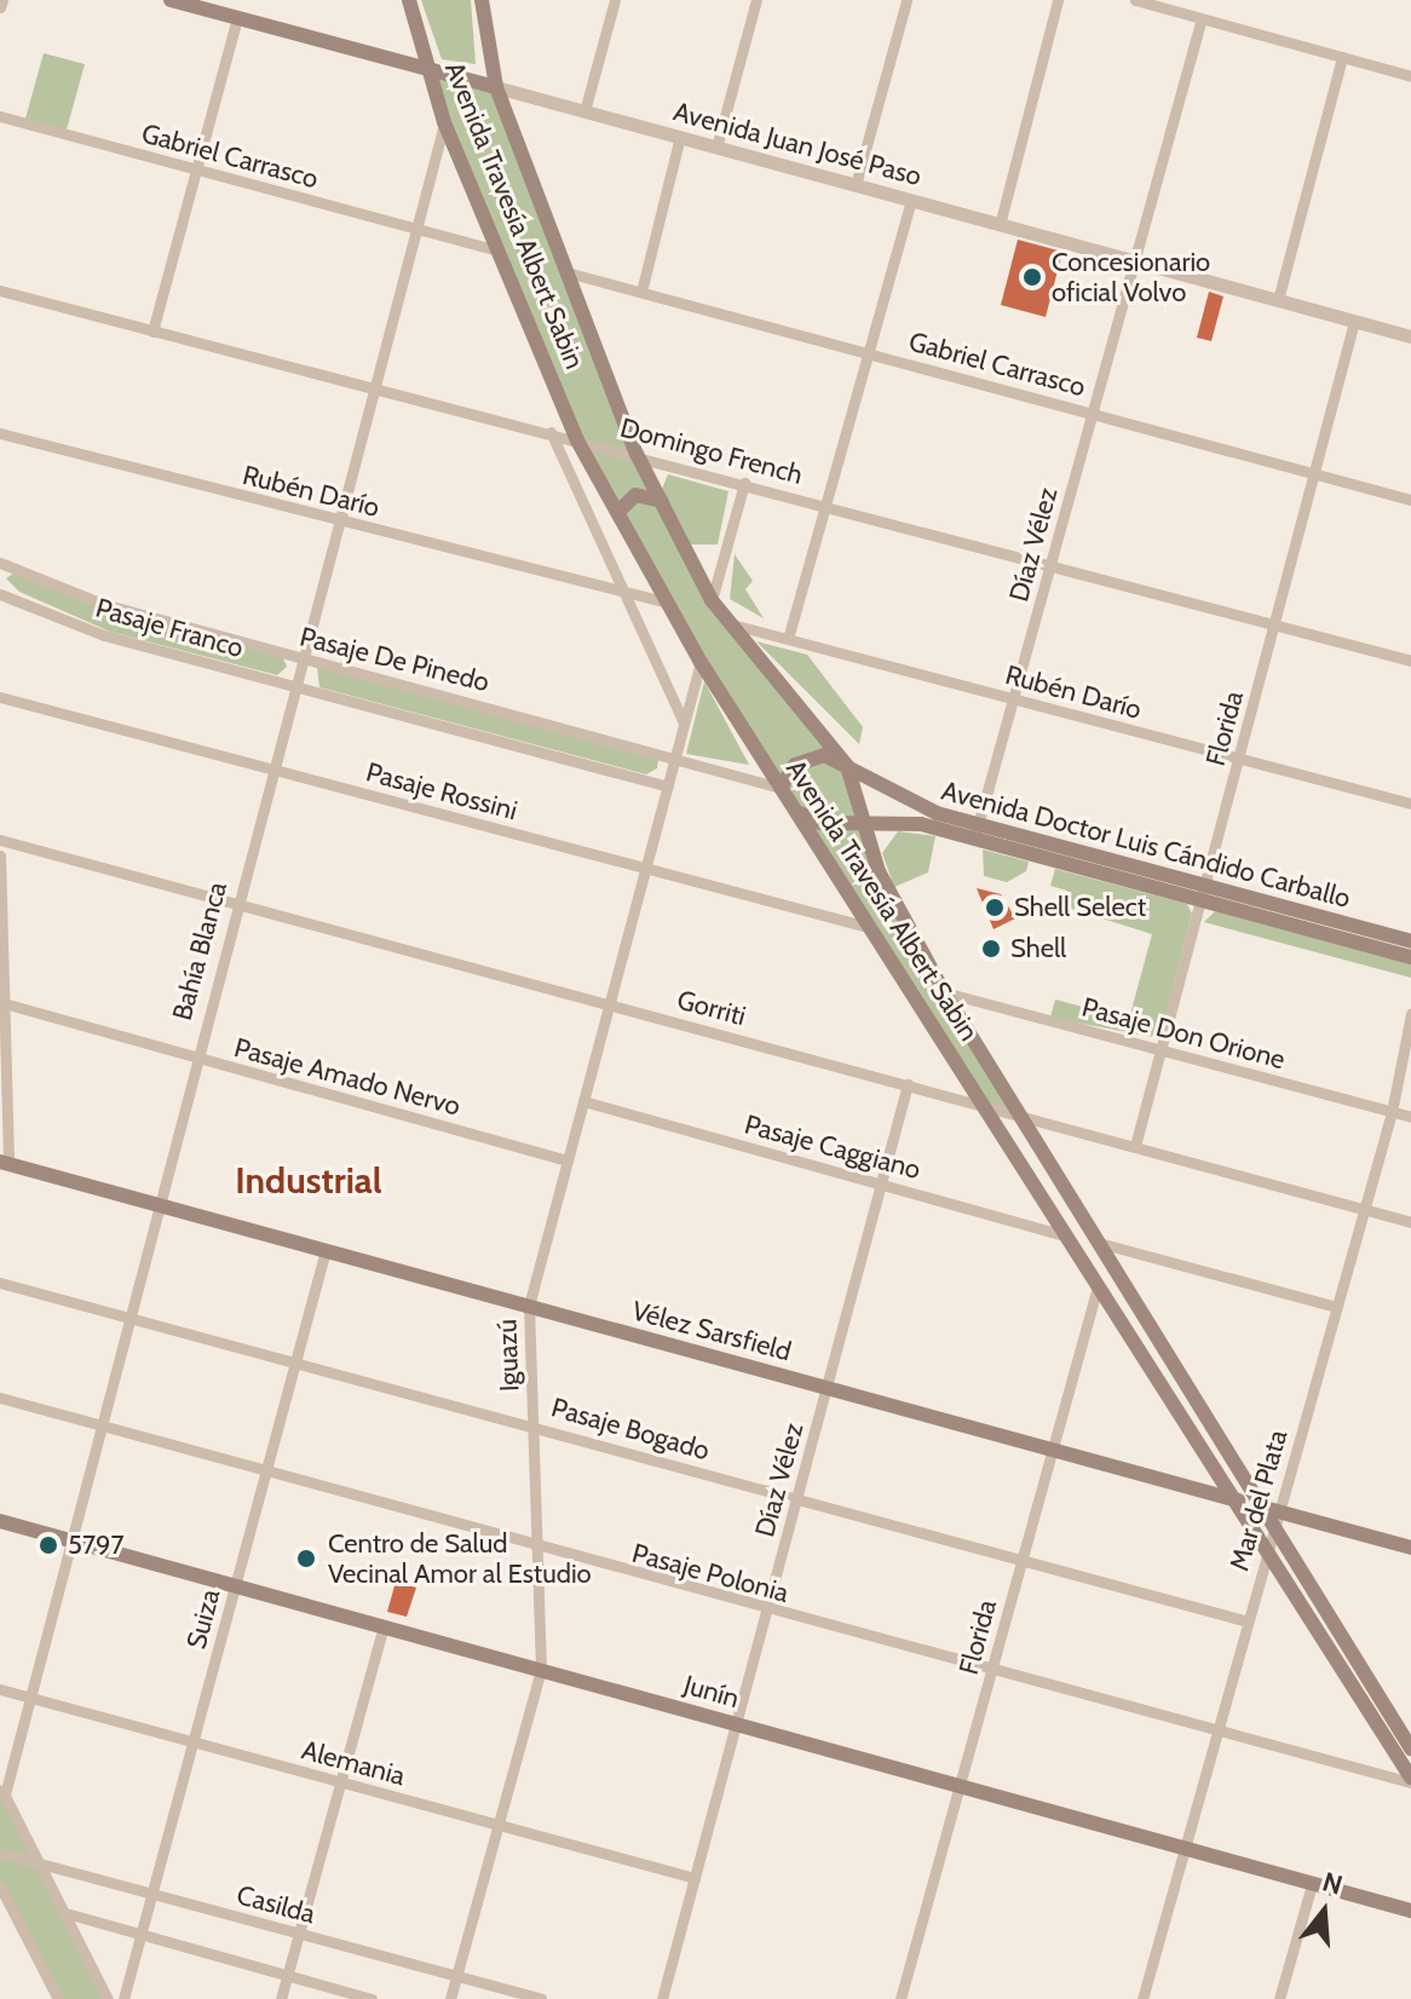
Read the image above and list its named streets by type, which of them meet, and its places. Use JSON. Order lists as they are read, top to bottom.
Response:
{
  "streets": {
    "main road": [
      "Avenida Juan José Paso",
      "Avenida Travesía Albert Sabin",
      "Avenida Doctor Luis Cándido Carballo",
      "Vélez Sarsfield",
      "Junín"
    ],
    "street": [
      "Gabriel Carrasco",
      "Domingo French",
      "Rubén Darío",
      "Díaz Vélez",
      "Pasaje Franco",
      "Pasaje De Pinedo",
      "Florida",
      "Pasaje Rossini",
      "Bahía Blanca",
      "Gorriti",
      "Pasaje Don Orione",
      "Pasaje Amado Nervo",
      "Pasaje Caggiano",
      "Iguazú",
      "Pasaje Bogado",
      "Mar del Plata",
      "Pasaje Polonia",
      "Suiza",
      "Alemania",
      "Casilda"
    ]
  },
  "crossings": [
    ["Avenida Juan José Paso", "Avenida Travesía Albert Sabin"],
    ["Avenida Juan José Paso", "Díaz Vélez"],
    ["Avenida Juan José Paso", "Florida"],
    ["Gabriel Carrasco", "Avenida Travesía Albert Sabin"],
    ["Gabriel Carrasco", "Díaz Vélez"],
    ["Gabriel Carrasco", "Florida"],
    ["Gabriel Carrasco", "Bahía Blanca"],
    ["Avenida Travesía Albert Sabin", "Domingo French"],
    ["Avenida Travesía Albert Sabin", "Rubén Darío"],
    ["Avenida Travesía Albert Sabin", "Pasaje De Pinedo"],
    ["Avenida Travesía Albert Sabin", "Florida"],
    ["Avenida Travesía Albert Sabin", "Pasaje Rossini"],
    ["Avenida Travesía Albert Sabin", "Avenida Doctor Luis Cándido Carballo"],
    ["Avenida Travesía Albert Sabin", "Bahía Blanca"],
    ["Avenida Travesía Albert Sabin", "Gorriti"],
    ["Avenida Travesía Albert Sabin", "Pasaje Don Orione"],
    ["Avenida Travesía Albert Sabin", "Pasaje Caggiano"],
    ["Avenida Travesía Albert Sabin", "Vélez Sarsfield"],
    ["Avenida Travesía Albert Sabin", "Iguazú"],
    ["Avenida Travesía Albert Sabin", "Mar del Plata"],
    ["Avenida Travesía Albert Sabin", "Pasaje Polonia"],
    ["Domingo French", "Díaz Vélez"],
    ["Domingo French", "Florida"],
    ["Domingo French", "Bahía Blanca"],
    ["Rubén Darío", "Díaz Vélez"],
    ["Rubén Darío", "Florida"],
    ["Rubén Darío", "Bahía Blanca"],
    ["Díaz Vélez", "Avenida Doctor Luis Cándido Carballo"],
    ["Díaz Vélez", "Gorriti"],
    ["Díaz Vélez", "Pasaje Caggiano"],
    ["Díaz Vélez", "Vélez Sarsfield"],
    ["Díaz Vélez", "Pasaje Bogado"],
    ["Díaz Vélez", "Pasaje Polonia"],
    ["Díaz Vélez", "Junín"],
    ["Díaz Vélez", "Alemania"],
    ["Pasaje Franco", "Bahía Blanca"],
    ["Pasaje Franco", "Iguazú"],
    ["Pasaje De Pinedo", "Avenida Doctor Luis Cándido Carballo"],
    ["Pasaje De Pinedo", "Bahía Blanca"],
    ["Pasaje De Pinedo", "Iguazú"],
    ["Florida", "Avenida Doctor Luis Cándido Carballo"],
    ["Florida", "Gorriti"],
    ["Florida", "Pasaje Don Orione"],
    ["Florida", "Vélez Sarsfield"],
    ["Florida", "Pasaje Bogado"],
    ["Florida", "Pasaje Polonia"],
    ["Florida", "Junín"],
    ["Pasaje Rossini", "Bahía Blanca"],
    ["Pasaje Rossini", "Iguazú"],
    ["Bahía Blanca", "Gorriti"],
    ["Bahía Blanca", "Pasaje Amado Nervo"],
    ["Bahía Blanca", "Vélez Sarsfield"],
    ["Bahía Blanca", "Pasaje Bogado"],
    ["Bahía Blanca", "Pasaje Polonia"],
    ["Bahía Blanca", "Junín"],
    ["Bahía Blanca", "Alemania"],
    ["Gorriti", "Iguazú"],
    ["Gorriti", "Mar del Plata"],
    ["Pasaje Don Orione", "Mar del Plata"],
    ["Pasaje Amado Nervo", "Iguazú"],
    ["Pasaje Caggiano", "Iguazú"],
    ["Vélez Sarsfield", "Iguazú"],
    ["Vélez Sarsfield", "Mar del Plata"],
    ["Vélez Sarsfield", "Suiza"],
    ["Iguazú", "Pasaje Bogado"],
    ["Iguazú", "Pasaje Polonia"],
    ["Iguazú", "Junín"],
    ["Iguazú", "Alemania"],
    ["Iguazú", "Casilda"],
    ["Pasaje Bogado", "Mar del Plata"],
    ["Pasaje Bogado", "Suiza"],
    ["Mar del Plata", "Pasaje Polonia"],
    ["Mar del Plata", "Junín"],
    ["Pasaje Polonia", "Suiza"],
    ["Suiza", "Junín"],
    ["Suiza", "Alemania"],
    ["Suiza", "Casilda"]
  ],
  "districts": ["Industrial"],
  "places": [
    "Concesionario oficial Volvo",
    "Shell Select",
    "Shell",
    "5797",
    "Centro de Salud Vecinal Amor al Estudio"
  ],
  "north": "top"
}
